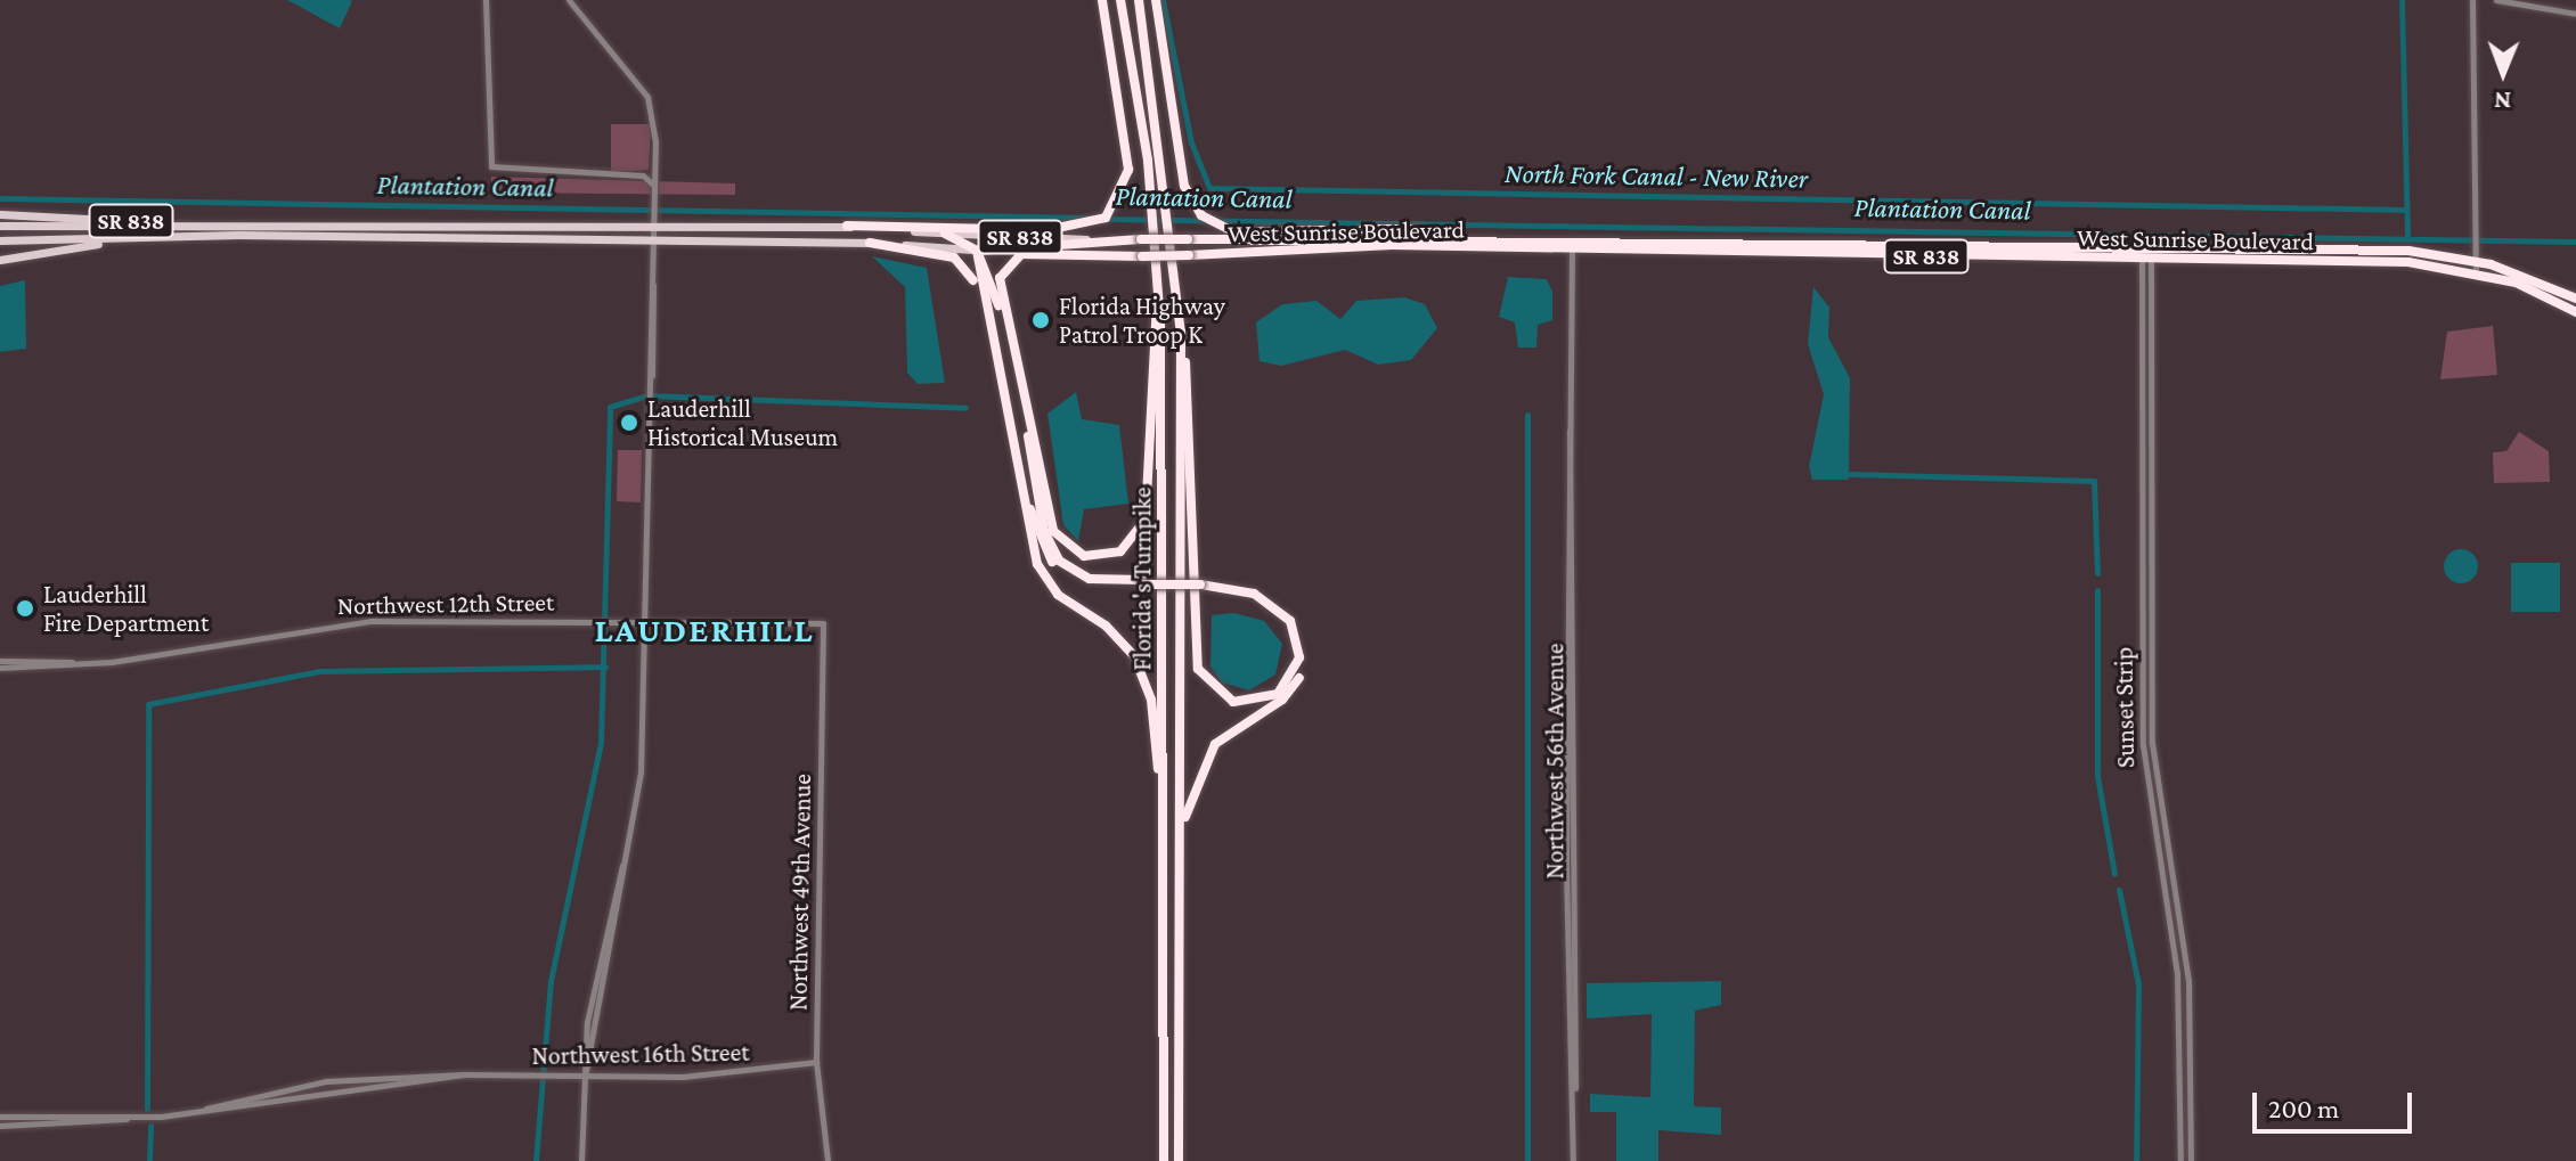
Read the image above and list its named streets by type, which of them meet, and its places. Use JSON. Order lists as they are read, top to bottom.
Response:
{
  "streets": {
    "highway": ["SR 838", "West Sunrise Boulevard", "Florida's Turnpike"],
    "street": [
      "Northwest 12th Street",
      "Sunset Strip",
      "Northwest 56th Avenue",
      "Northwest 49th Avenue",
      "Northwest 16th Street"
    ]
  },
  "crossings": [
    ["West Sunrise Boulevard", "Sunset Strip"],
    ["West Sunrise Boulevard", "Northwest 56th Avenue"],
    ["Northwest 12th Street", "Northwest 49th Avenue"],
    ["Northwest 49th Avenue", "Northwest 16th Street"]
  ],
  "districts": ["LAUDERHILL"],
  "water": ["North Fork Canal - New River", "Plantation Canal"],
  "places": ["Florida Highway Patrol Troop K", "Lauderhill Historical Museum", "Lauderhill Fire Department"],
  "scale_bar": "200 m",
  "north": "bottom"
}
